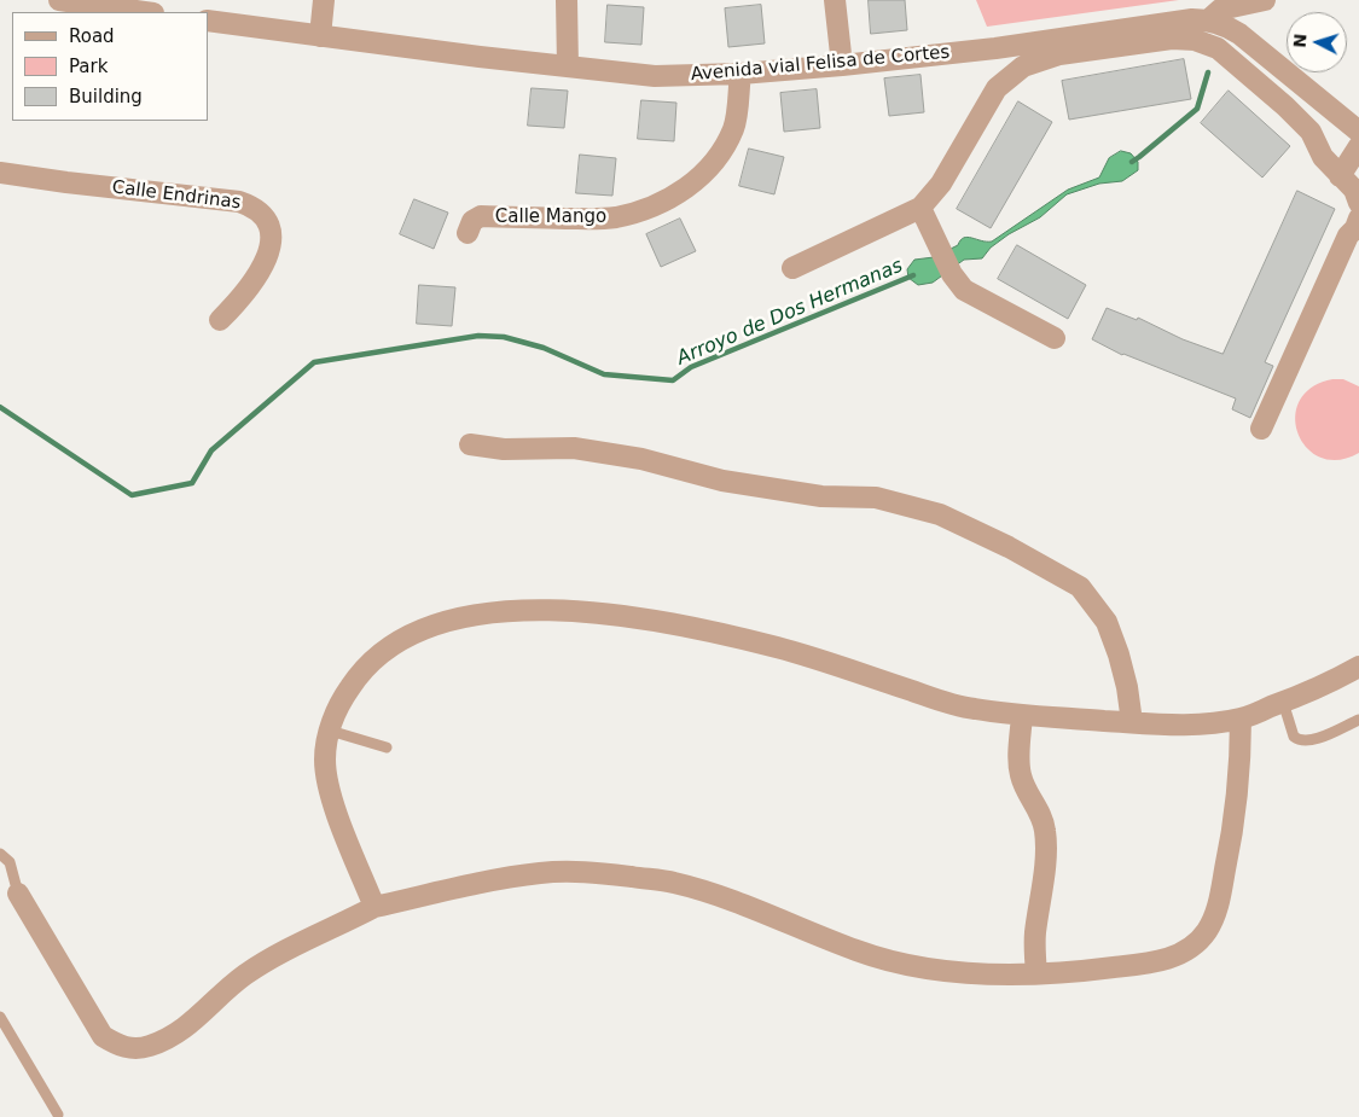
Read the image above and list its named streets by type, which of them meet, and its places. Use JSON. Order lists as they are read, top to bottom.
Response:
{
  "streets": {
    "street": ["Avenida vial Felisa de Cortes", "Calle Endrinas", "Calle Mango"]
  },
  "crossings": [
    ["Avenida vial Felisa de Cortes", "Calle Mango"]
  ],
  "water": ["Arroyo de Dos Hermanas"],
  "legend": ["Road", "Park", "Building"],
  "north": "left"
}
